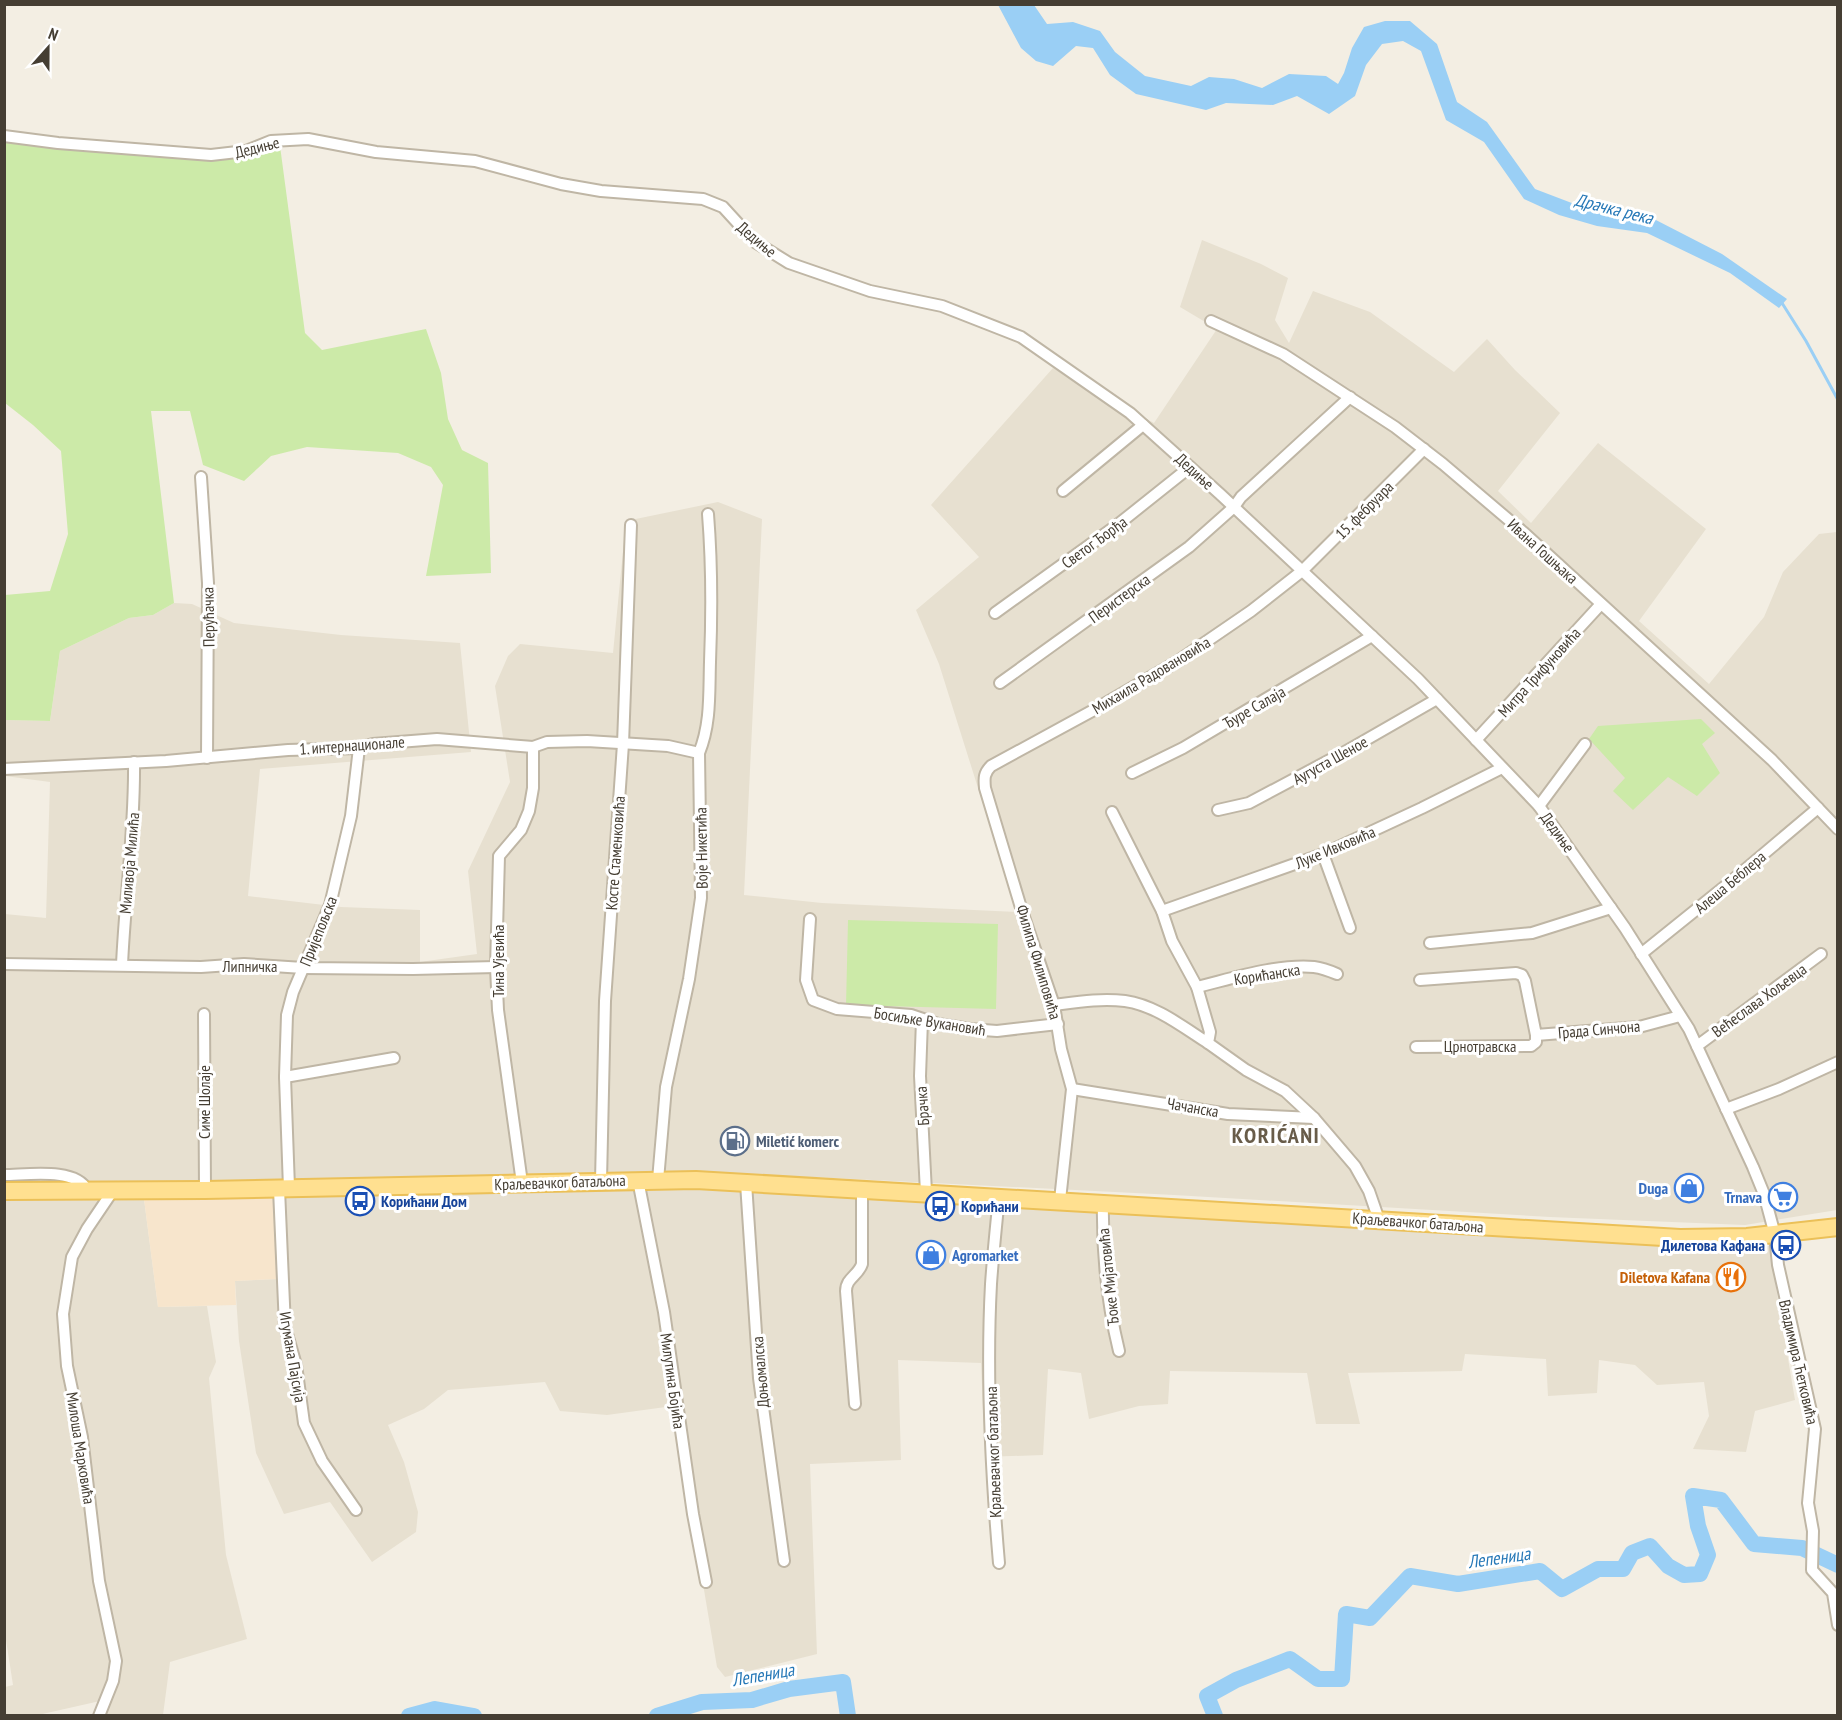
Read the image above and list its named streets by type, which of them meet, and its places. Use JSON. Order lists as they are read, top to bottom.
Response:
{
  "streets": {
    "main road": ["Краљевачког батаљона"],
    "street": [
      "Дедиње",
      "15. фебруара",
      "Светог Ђорђа",
      "Ивана Гошњака",
      "Перистерска",
      "Перућачка",
      "Митра Трифуновића",
      "Михаила Радовановића",
      "Ђуре Салаја",
      "1. интернационале",
      "Аугуста Шеное",
      "Луке Ивковића",
      "Воје Никетића",
      "Косте Стаменковића",
      "Миливоја Милића",
      "Алеша Беблера",
      "Пријепољска",
      "Тина Ујевића",
      "Филипа Филиповића",
      "Липничка",
      "Корићанска",
      "Већеслава Хољевца",
      "Босиљке Вукановић",
      "Града Синчона",
      "Црнотравска",
      "Симе Шолаје",
      "Брачка",
      "Чачанска",
      "Ђоке Мијатовића",
      "Игумана Пајсија",
      "Владимира Ћетковића",
      "Доњомалска",
      "Милутина Бојића",
      "Милоша Марковића"
    ]
  },
  "crossings": [
    ["Дедиње", "15. фебруара"],
    ["Дедиње", "Светог Ђорђа"],
    ["Дедиње", "Перистерска"],
    ["Дедиње", "Митра Трифуновића"],
    ["Дедиње", "Михаила Радовановића"],
    ["Дедиње", "Ђуре Салаја"],
    ["Дедиње", "Аугуста Шеное"],
    ["Дедиње", "Луке Ивковића"],
    ["Дедиње", "Алеша Беблера"],
    ["Дедиње", "Већеслава Хољевца"],
    ["Дедиње", "Града Синчона"],
    ["Дедиње", "Краљевачког батаљона"],
    ["Дедиње", "Владимира Ћетковића"],
    ["15. фебруара", "Ивана Гошњака"],
    ["15. фебруара", "Михаила Радовановића"],
    ["Ивана Гошњака", "Митра Трифуновића"],
    ["Ивана Гошњака", "Алеша Беблера"],
    ["Перућачка", "1. интернационале"],
    ["Михаила Радовановића", "Филипа Филиповића"],
    ["1. интернационале", "Воје Никетића"],
    ["1. интернационале", "Косте Стаменковића"],
    ["1. интернационале", "Миливоја Милића"],
    ["1. интернационале", "Пријепољска"],
    ["1. интернационале", "Тина Ујевића"],
    ["Воје Никетића", "Краљевачког батаљона"],
    ["Косте Стаменковића", "Краљевачког батаљона"],
    ["Миливоја Милића", "Липничка"],
    ["Пријепољска", "Липничка"],
    ["Пријепољска", "Краљевачког батаљона"],
    ["Пријепољска", "Игумана Пајсија"],
    ["Тина Ујевића", "Липничка"],
    ["Тина Ујевића", "Краљевачког батаљона"],
    ["Филипа Филиповића", "Босиљке Вукановић"],
    ["Филипа Филиповића", "Чачанска"],
    ["Филипа Филиповића", "Краљевачког батаљона"],
    ["Босиљке Вукановић", "Брачка"],
    ["Града Синчона", "Црнотравска"],
    ["Симе Шолаје", "Краљевачког батаљона"],
    ["Брачка", "Краљевачког батаљона"],
    ["Краљевачког батаљона", "Ђоке Мијатовића"],
    ["Краљевачког батаљона", "Игумана Пајсија"],
    ["Краљевачког батаљона", "Владимира Ћетковића"],
    ["Краљевачког батаљона", "Доњомалска"],
    ["Краљевачког батаљона", "Милутина Бојића"],
    ["Краљевачког батаљона", "Милоша Марковића"]
  ],
  "districts": ["KORIĆANI"],
  "water": ["Драчка река", "Лепеница"],
  "places": {
    "fuel station": ["Miletić komerc"],
    "shop": ["Duga", "Agromarket"],
    "supermarket": ["Trnava"],
    "bus stop": ["Корићани Дом", "Корићани", "Дилетова Кафана"],
    "restaurant": ["Diletova Kafana"]
  },
  "north": "top"
}
